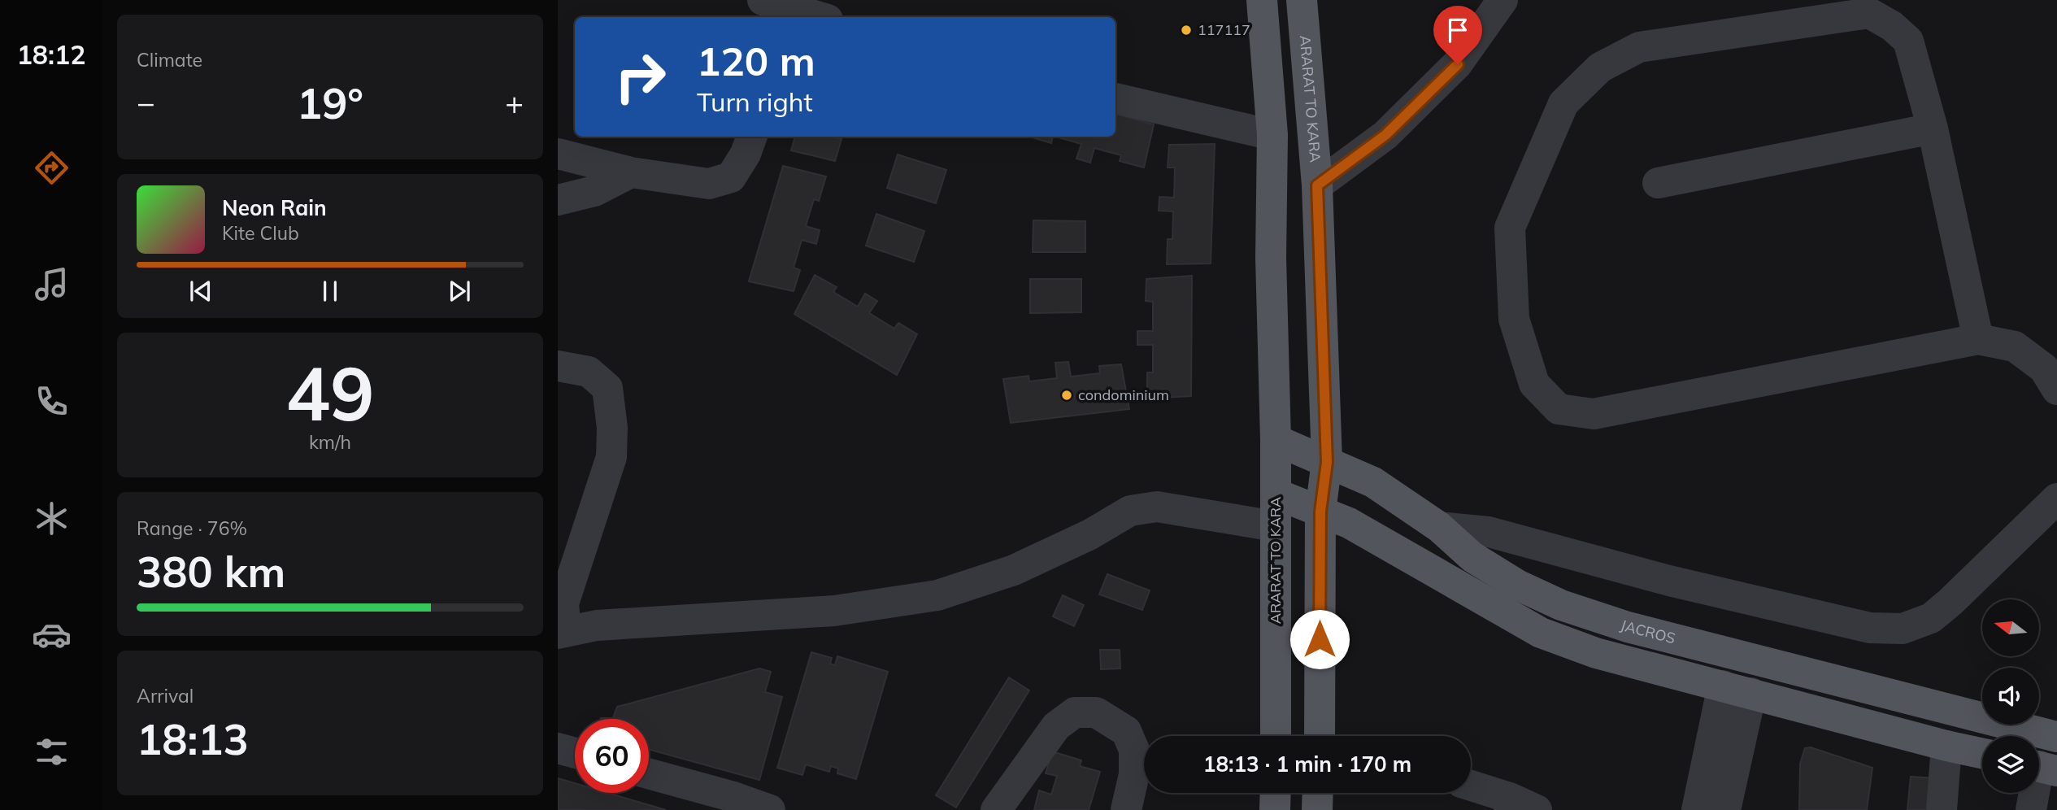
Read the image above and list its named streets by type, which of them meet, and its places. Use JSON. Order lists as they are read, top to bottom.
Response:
{
  "streets": {
    "main road": ["ARARAT TO KARA", "JACROS"]
  },
  "crossings": [
    ["ARARAT TO KARA", "JACROS"]
  ],
  "places": ["117117", "condominium"],
  "north": "left",
  "page": {
    "tabs": "18:12",
    "tile": [
      "Climate",
      ["49", "km/h"],
      ["Range · 76%", "380 km"],
      ["Arrival", "18:13"]
    ],
    "turn": ["120 m", "Turn right"],
    "heat": ["−", "19°", "+"],
    "song": ["Neon Rain", "Kite Club"],
    "limit": "60",
    "trip": "18:13 · 1 min · 170 m"
  }
}
